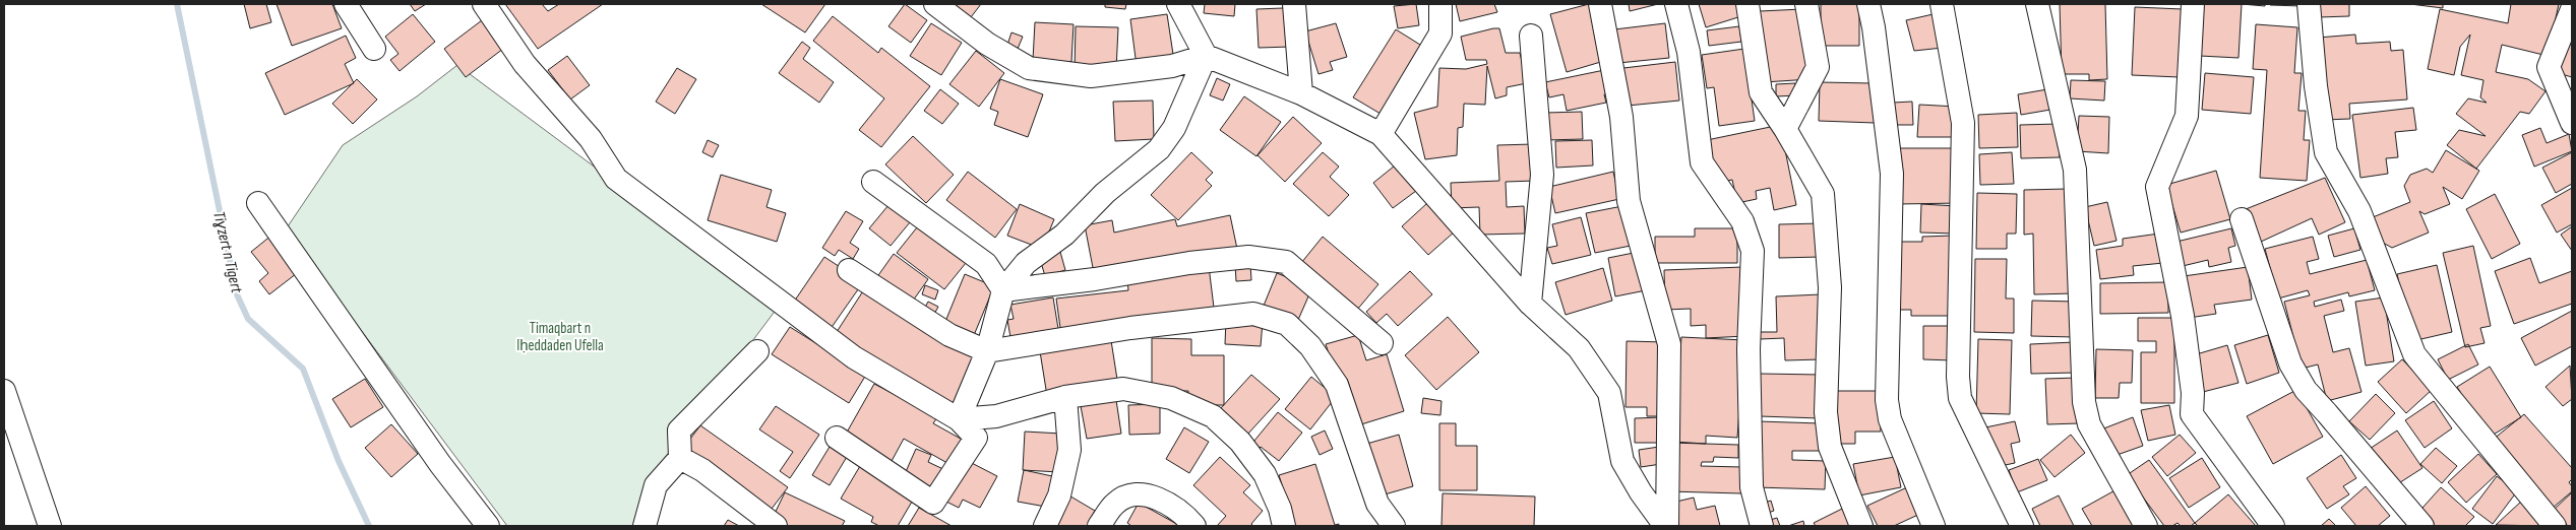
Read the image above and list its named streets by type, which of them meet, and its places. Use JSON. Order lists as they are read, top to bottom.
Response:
{
  "water": ["Tiɣzert n Tigert"],
  "parks": ["Timaqbart n Iḥeddaden Ufella"]
}
